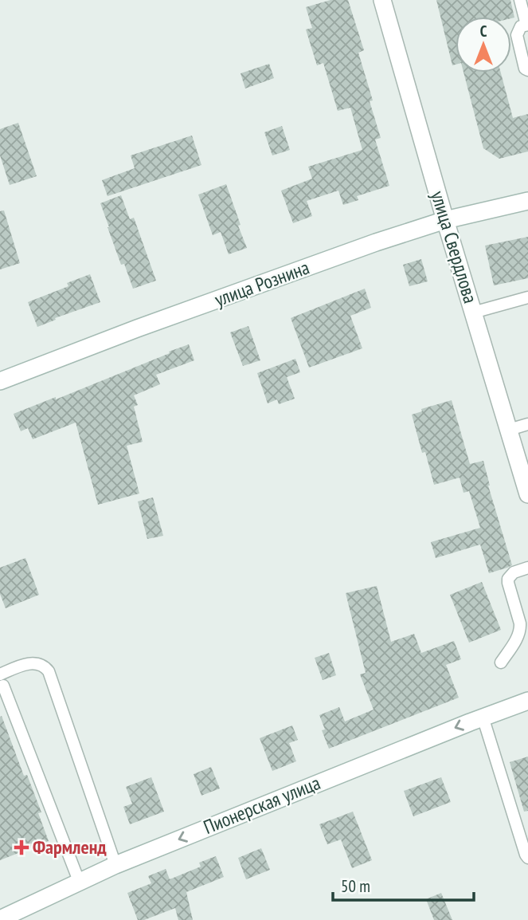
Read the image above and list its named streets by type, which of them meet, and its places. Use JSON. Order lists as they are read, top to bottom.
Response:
{
  "streets": {
    "street": ["улица Свердлова", "улица Рознина", "Пионерская улица"]
  },
  "crossings": [
    ["улица Свердлова", "улица Рознина"]
  ],
  "one_way": ["Пионерская улица"],
  "places": {
    "health": ["Фармленд"]
  },
  "scale_bar": "50 m",
  "north": "top"
}
